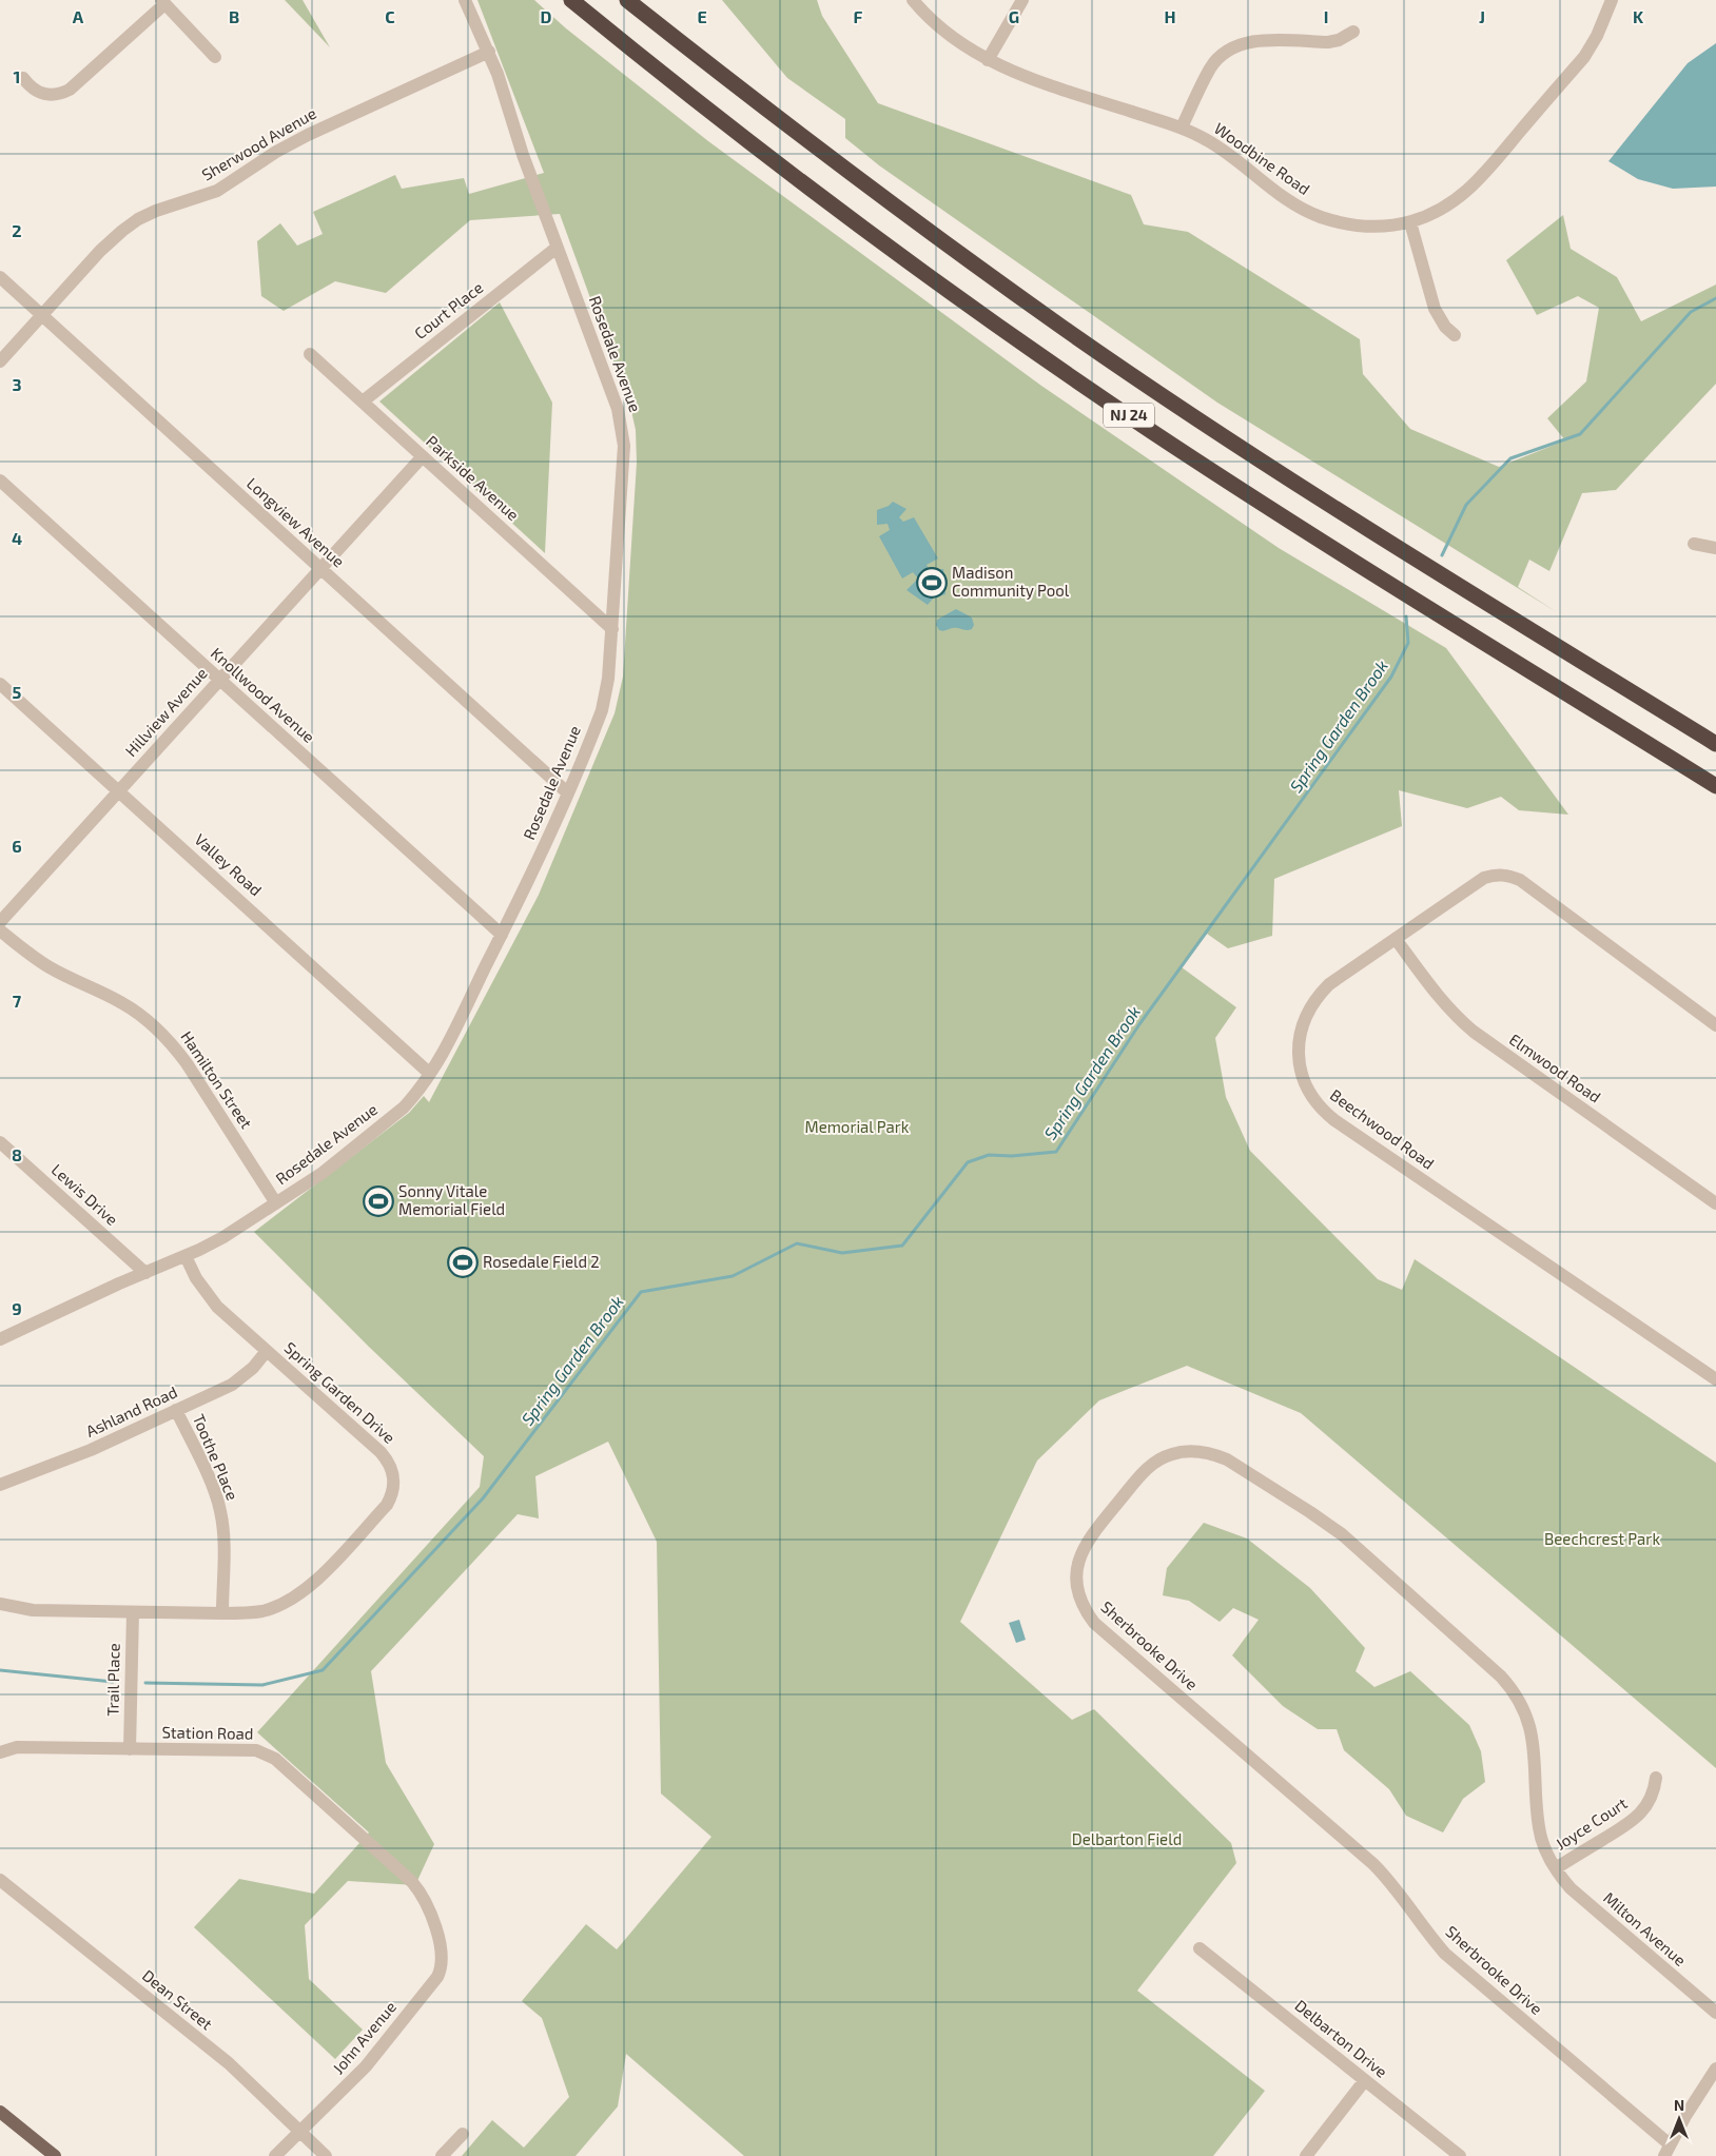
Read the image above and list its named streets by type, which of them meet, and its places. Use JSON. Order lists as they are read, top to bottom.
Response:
{
  "streets": {
    "highway": ["NJ 24"],
    "street": [
      "Sherwood Avenue",
      "Woodbine Road",
      "Court Place",
      "Rosedale Avenue",
      "Parkside Avenue",
      "Longview Avenue",
      "Knollwood Avenue",
      "Hillview Avenue",
      "Valley Road",
      "Elmwood Road",
      "Hamilton Street",
      "Beechwood Road",
      "Lewis Drive",
      "Spring Garden Drive",
      "Ashland Road",
      "Toothe Place",
      "Sherbrooke Drive",
      "Trail Place",
      "Station Road",
      "Joyce Court",
      "Milton Avenue",
      "Dean Street",
      "John Avenue",
      "Delbarton Drive"
    ]
  },
  "crossings": [
    ["Sherwood Avenue", "Rosedale Avenue"],
    ["Sherwood Avenue", "Longview Avenue"],
    ["Court Place", "Rosedale Avenue"],
    ["Court Place", "Parkside Avenue"],
    ["Rosedale Avenue", "Parkside Avenue"],
    ["Rosedale Avenue", "Longview Avenue"],
    ["Rosedale Avenue", "Knollwood Avenue"],
    ["Rosedale Avenue", "Valley Road"],
    ["Rosedale Avenue", "Hamilton Street"],
    ["Rosedale Avenue", "Lewis Drive"],
    ["Rosedale Avenue", "Spring Garden Drive"],
    ["Parkside Avenue", "Hillview Avenue"],
    ["Longview Avenue", "Hillview Avenue"],
    ["Knollwood Avenue", "Hillview Avenue"],
    ["Hillview Avenue", "Valley Road"],
    ["Elmwood Road", "Beechwood Road"],
    ["Spring Garden Drive", "Ashland Road"],
    ["Spring Garden Drive", "Toothe Place"],
    ["Spring Garden Drive", "Trail Place"],
    ["Ashland Road", "Toothe Place"],
    ["Sherbrooke Drive", "Joyce Court"],
    ["Sherbrooke Drive", "Milton Avenue"],
    ["Trail Place", "Station Road"],
    ["Station Road", "John Avenue"],
    ["Joyce Court", "Milton Avenue"],
    ["Dean Street", "John Avenue"]
  ],
  "water": ["Spring Garden Brook"],
  "parks": ["Memorial Park", "Beechcrest Park", "Delbarton Field"],
  "places": {
    "sports": ["Madison Community Pool", "Sonny Vitale Memorial Field", "Rosedale Field 2"]
  },
  "north": "top",
  "grid": {
    "columns": [
      "A",
      "B",
      "C",
      "D",
      "E",
      "F",
      "G",
      "H",
      "I",
      "J",
      "K"
    ],
    "rows": [
      "1",
      "2",
      "3",
      "4",
      "5",
      "6",
      "7",
      "8",
      "9"
    ]
  }
}
